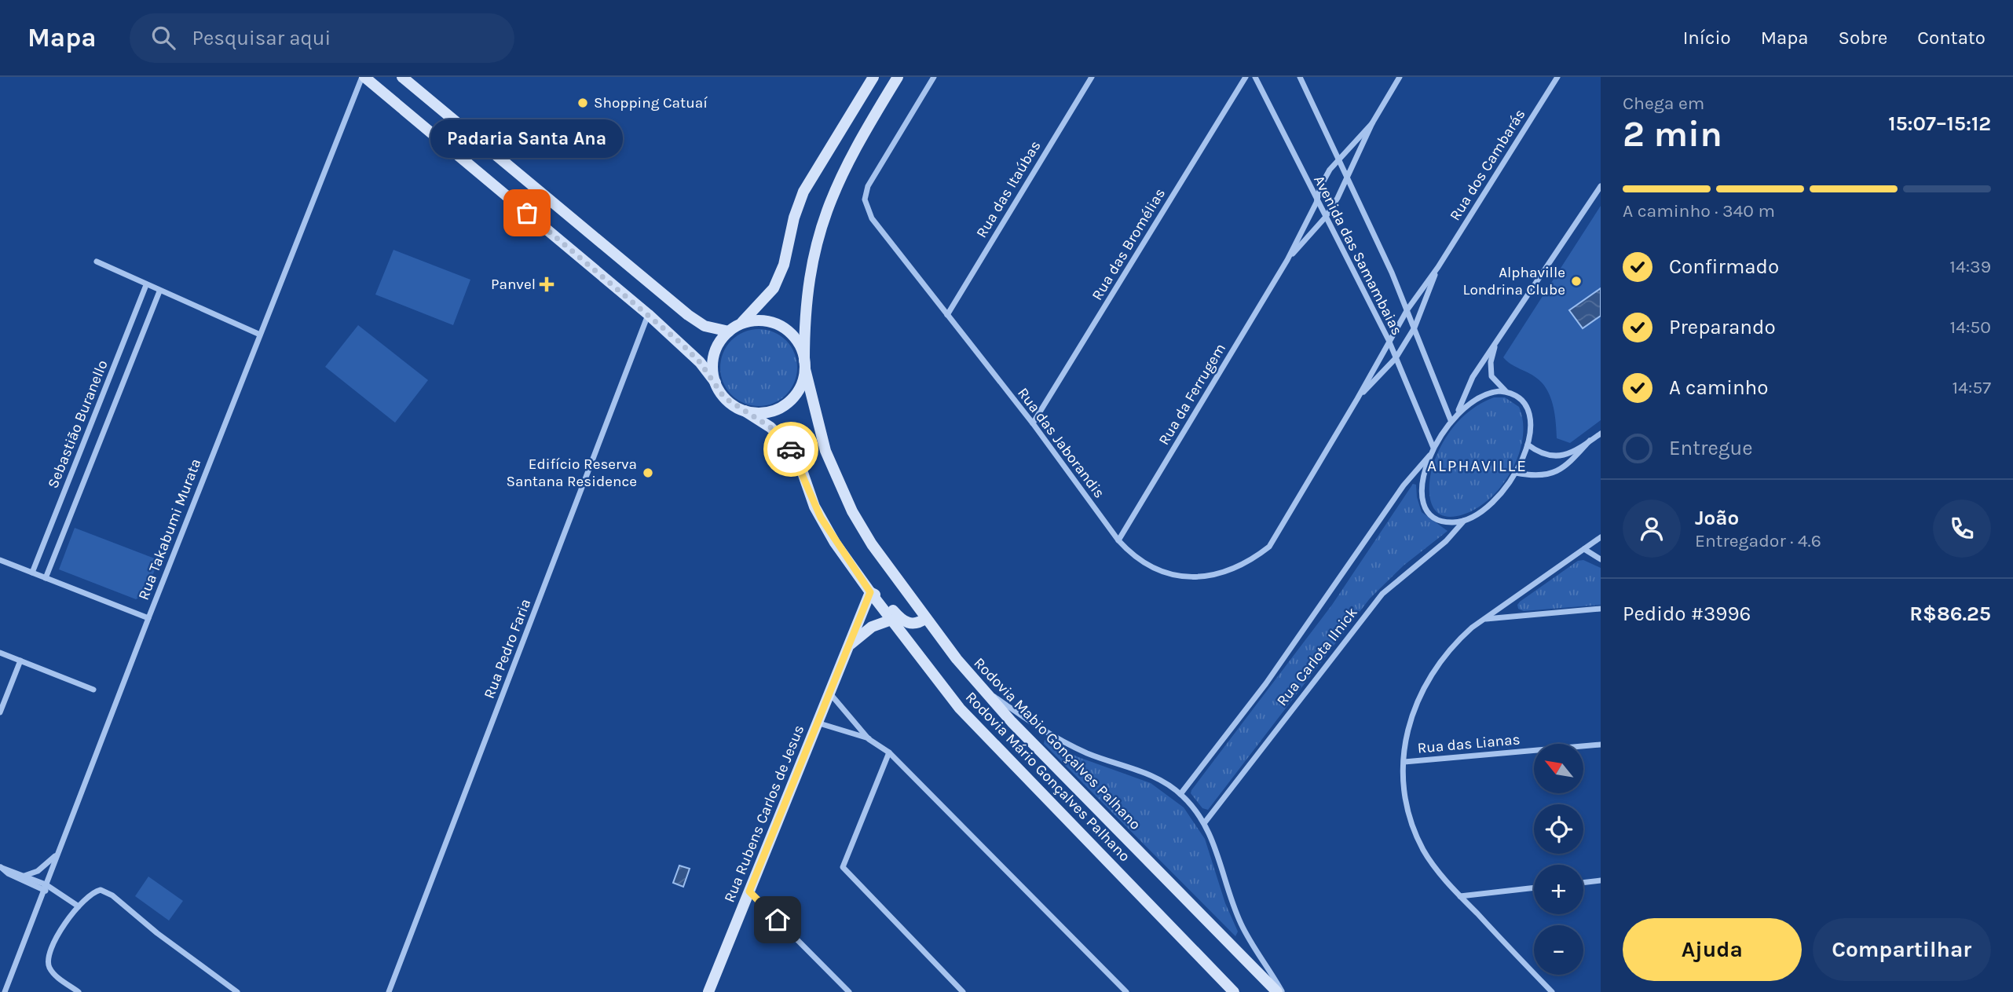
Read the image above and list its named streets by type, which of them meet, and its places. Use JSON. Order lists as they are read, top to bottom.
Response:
{
  "streets": {
    "main road": ["Rodovia Mabio Gonçalves Palhano", "Rodovia Mário Gonçalves Palhano", "Rua Rubens Carlos de Jesus"],
    "street": [
      "Rua dos Cambarás",
      "Rua das Itaúbas",
      "Rua das Bromélias",
      "Avenida das Samambaias",
      "Rua da Ferrugem",
      "Sebastião Buranello",
      "Rua das Jaborandis",
      "Rua Takabumi Murata",
      "Rua Pedro Faria",
      "Rua Carlota Ilnick",
      "Rua das Lianas"
    ]
  },
  "crossings": [
    ["Rua dos Cambarás", "Avenida das Samambaias"],
    ["Rua dos Cambarás", "Rua das Jaborandis"],
    ["Rua das Itaúbas", "Rua das Jaborandis"],
    ["Rua das Bromélias", "Rua das Jaborandis"],
    ["Avenida das Samambaias", "Rua da Ferrugem"],
    ["Avenida das Samambaias", "Rua Carlota Ilnick"],
    ["Rua da Ferrugem", "Rua das Jaborandis"],
    ["Rodovia Mabio Gonçalves Palhano", "Rodovia Mário Gonçalves Palhano"],
    ["Rodovia Mário Gonçalves Palhano", "Rua Rubens Carlos de Jesus"]
  ],
  "districts": ["ALPHAVILLE"],
  "places": {
    "other": [
      "Shopping Catuaí",
      "Padaria Santa Ana",
      "Alphaville Londrina Clube",
      "Edifício Reserva Santana Residence"
    ],
    "health": ["Panvel"]
  },
  "north": "top left",
  "page": {
    "header": "Mapa",
    "search": "Pesquisar aqui",
    "nav": [
      "Início",
      "Mapa",
      "Sobre",
      "Contato"
    ],
    "heading": ["2 min", "Chega em", "15:07–15:12"],
    "panel": [
      "João",
      "Entregador · 4.6",
      "Pedido #3996",
      "R$86.25"
    ],
    "bubble": "Padaria Santa Ana",
    "bar": "A caminho · 340 m",
    "list": [
      ["Confirmado", "14:39"],
      ["Preparando", "14:50"],
      ["A caminho", "14:57"],
      "Entregue"
    ],
    "map_buttons": ["+", "−"],
    "buttons": ["Ajuda", "Compartilhar"]
  }
}
